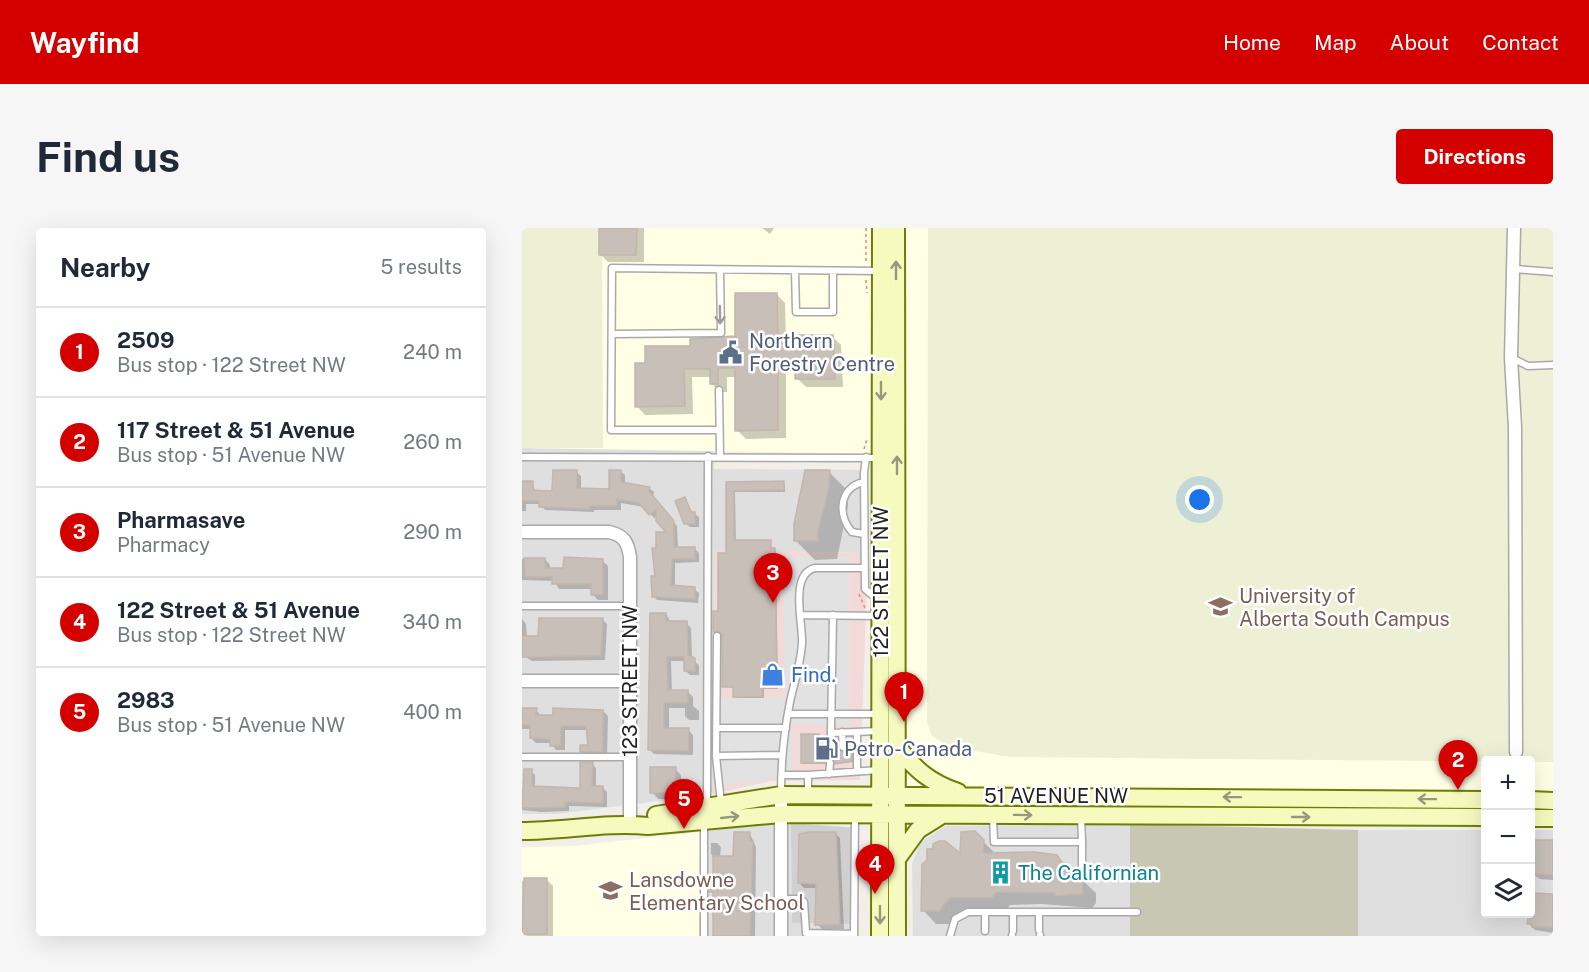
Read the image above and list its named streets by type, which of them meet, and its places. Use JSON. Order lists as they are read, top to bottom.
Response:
{
  "streets": {
    "main road": ["122 STREET NW", "51 AVENUE NW"],
    "street": ["123 STREET NW"]
  },
  "crossings": [
    ["122 STREET NW", "51 AVENUE NW"],
    ["123 STREET NW", "51 AVENUE NW"]
  ],
  "places": {
    "public building": ["Northern Forestry Centre"],
    "school or university": ["University of Alberta South Campus", "Lansdowne Elementary School"],
    "shop": ["Find."],
    "fuel station": ["Petro-Canada"],
    "building": ["The Californian"]
  },
  "page": {
    "header": "Wayfind",
    "nav": [
      "Home",
      "Map",
      "About",
      "Contact"
    ],
    "buttons": "Directions",
    "title": "Find us",
    "heading": ["Nearby", "5 results"],
    "list": [
      {
        "mark": "1",
        "name": "2509",
        "note": "Bus stop · 122 Street NW",
        "value": "240 m"
      },
      {
        "mark": "2",
        "name": "117 Street & 51 Avenue",
        "note": "Bus stop · 51 Avenue NW",
        "value": "260 m"
      },
      {
        "mark": "3",
        "name": "Pharmasave",
        "note": "Pharmacy",
        "value": "290 m"
      },
      {
        "mark": "4",
        "name": "122 Street & 51 Avenue",
        "note": "Bus stop · 122 Street NW",
        "value": "340 m"
      },
      {
        "mark": "5",
        "name": "2983",
        "note": "Bus stop · 51 Avenue NW",
        "value": "400 m"
      }
    ],
    "pins": [
      "3",
      "1",
      "2",
      "5",
      "4"
    ],
    "map_buttons": ["+", "−"]
  }
}
